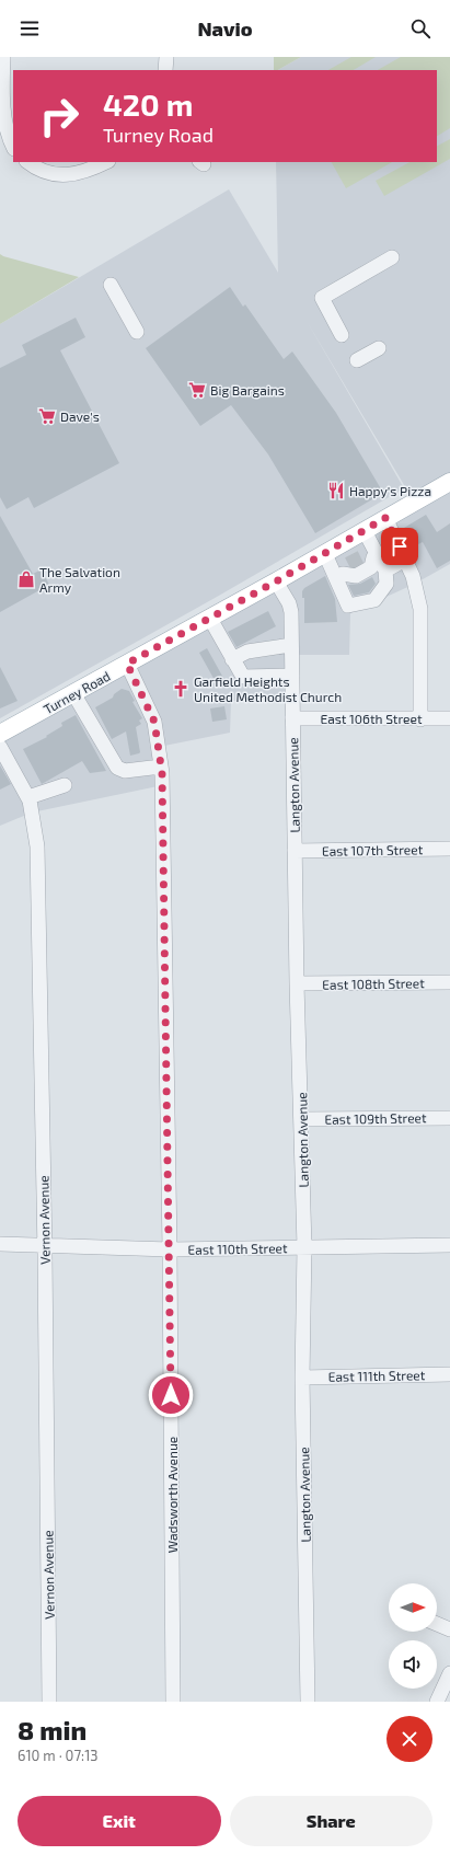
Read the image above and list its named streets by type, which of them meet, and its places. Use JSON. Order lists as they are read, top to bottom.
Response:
{
  "streets": {
    "main road": ["Turney Road"],
    "street": [
      "East 106th Street",
      "Langton Avenue",
      "East 107th Street",
      "East 108th Street",
      "East 109th Street",
      "Vernon Avenue",
      "East 110th Street",
      "East 111th Street",
      "Wadsworth Avenue"
    ]
  },
  "crossings": [
    ["Turney Road", "Langton Avenue"],
    ["Turney Road", "Wadsworth Avenue"],
    ["East 106th Street", "Langton Avenue"],
    ["Langton Avenue", "East 107th Street"],
    ["Langton Avenue", "East 108th Street"],
    ["Langton Avenue", "East 109th Street"],
    ["Langton Avenue", "East 110th Street"],
    ["Langton Avenue", "East 111th Street"],
    ["Vernon Avenue", "East 110th Street"],
    ["East 110th Street", "Wadsworth Avenue"]
  ],
  "places": {
    "supermarket": ["Big Bargains", "Dave's"],
    "restaurant": ["Happy's Pizza"],
    "shop": ["The Salvation Army"],
    "church": ["Garfield Heights United Methodist Church"]
  },
  "north": "right",
  "page": {
    "header": "Navio",
    "turn": ["420 m", "Turney Road"],
    "heading": ["8 min", "610 m · 07:13"],
    "buttons": ["Exit", "Share"]
  }
}
